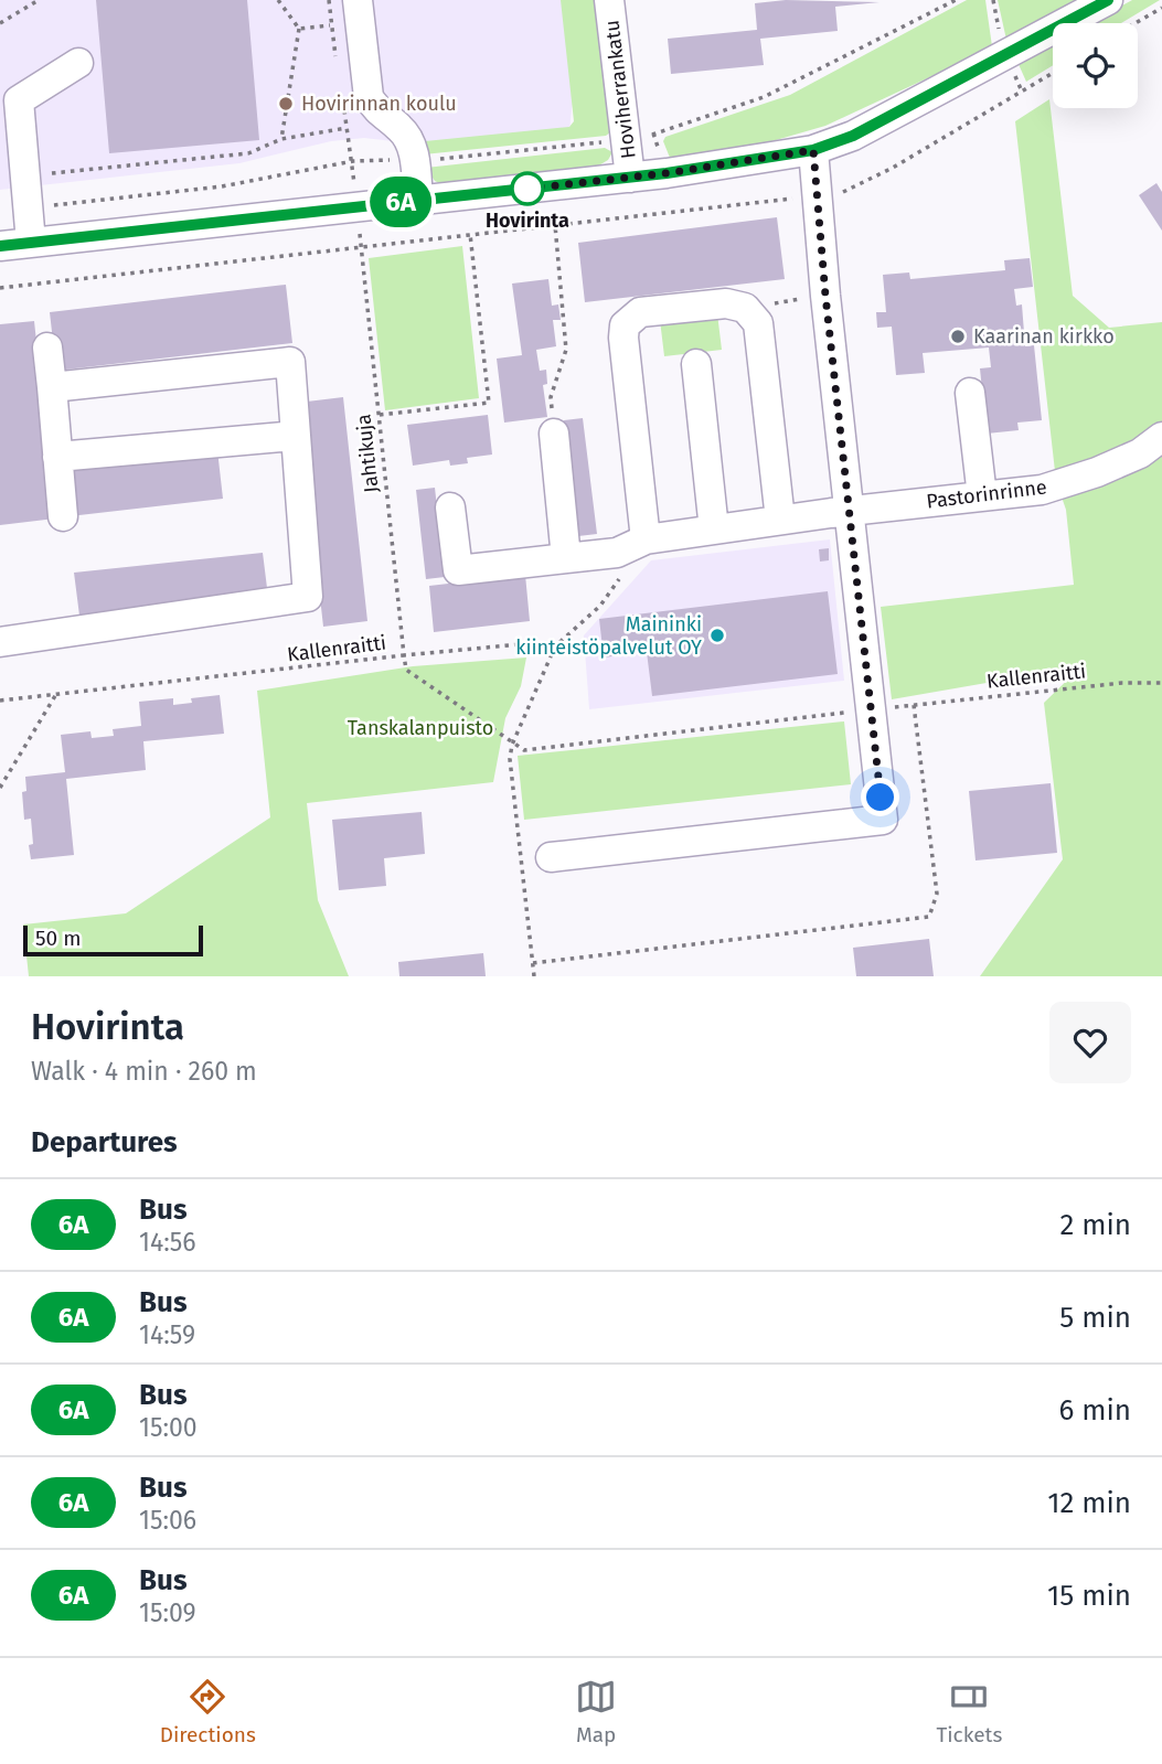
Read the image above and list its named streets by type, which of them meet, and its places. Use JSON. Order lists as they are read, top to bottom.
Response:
{
  "streets": {
    "street": ["Hoviherrankatu", "Pastorinrinne"],
    "path": ["Jahtikuja", "Kallenraitti"]
  },
  "crossings": [
    ["Jahtikuja", "Kallenraitti"]
  ],
  "parks": ["Tanskalanpuisto"],
  "places": [
    "Hovirinnan koulu",
    "Hovirinta",
    "Kaarinan kirkko",
    "Maininki kiinteistöpalvelut OY"
  ],
  "lines": ["bus line 6A"],
  "scale_bar": "50 m",
  "page": {
    "on_map": "6A",
    "scale": "50 m",
    "heading": [
      ["Hovirinta", "Walk · 4 min · 260 m"],
      "Departures"
    ],
    "list": [
      {
        "mark": "6A",
        "name": "Bus",
        "note": "14:56",
        "value": "2 min"
      },
      {
        "mark": "6A",
        "name": "Bus",
        "note": "14:59",
        "value": "5 min"
      },
      {
        "mark": "6A",
        "name": "Bus",
        "note": "15:00",
        "value": "6 min"
      },
      {
        "mark": "6A",
        "name": "Bus",
        "note": "15:06",
        "value": "12 min"
      },
      {
        "mark": "6A",
        "name": "Bus",
        "note": "15:09",
        "value": "15 min"
      }
    ],
    "tabs": ["Directions", "Map", "Tickets"]
  }
}
